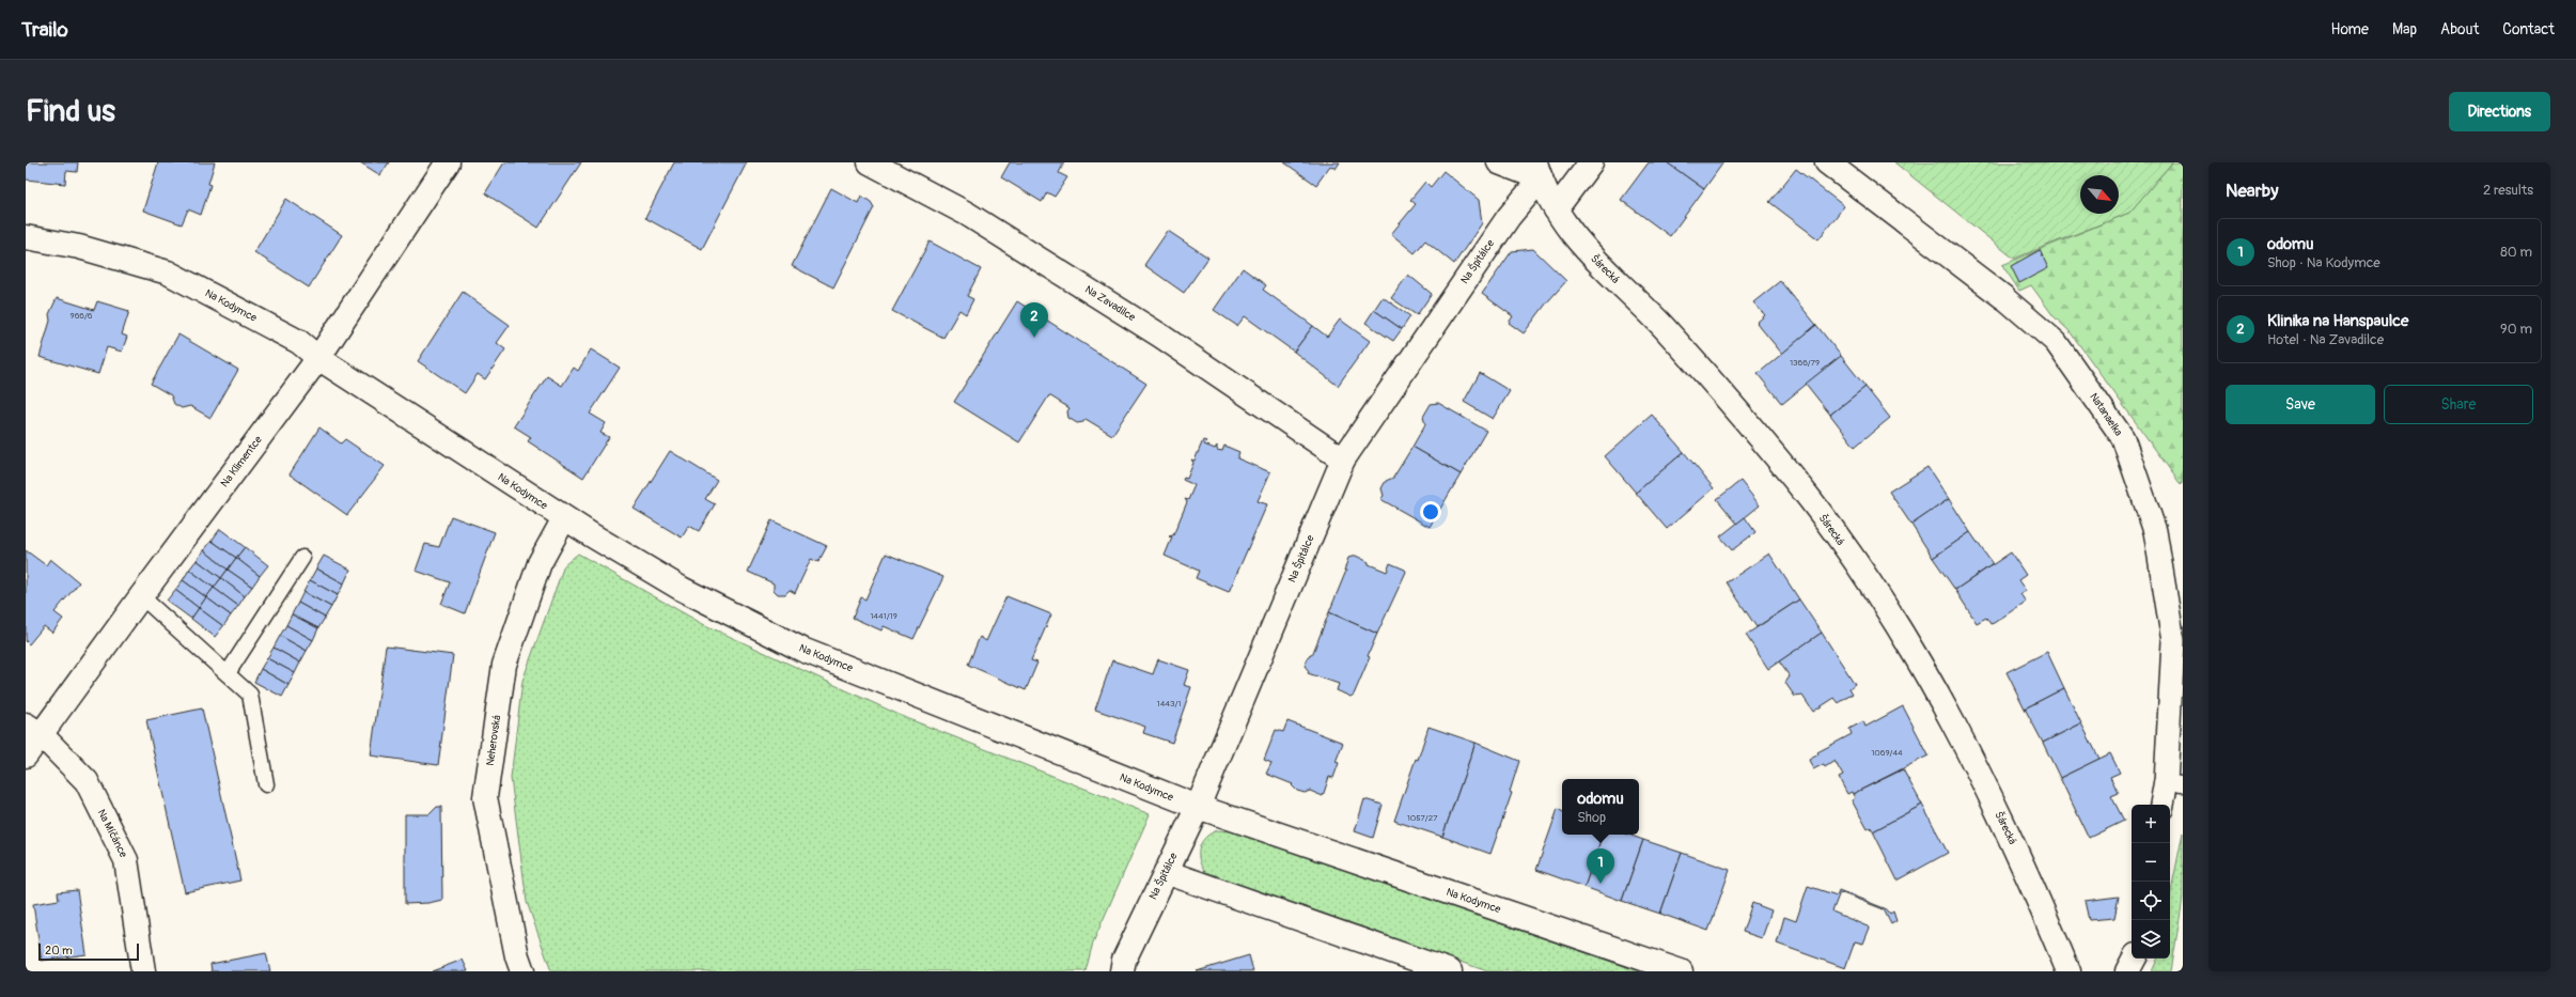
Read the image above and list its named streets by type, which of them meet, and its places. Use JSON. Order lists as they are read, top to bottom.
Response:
{
  "streets": {
    "street": [
      "Na Špitálce",
      "Šárecká",
      "Na Zavadilce",
      "Na Kodymce",
      "Natanaelka",
      "Na Klimentce",
      "Neherovská",
      "Na Míčánce"
    ]
  },
  "crossings": [
    ["Na Špitálce", "Šárecká"],
    ["Na Špitálce", "Na Zavadilce"],
    ["Na Špitálce", "Na Kodymce"],
    ["Na Kodymce", "Na Klimentce"],
    ["Na Kodymce", "Neherovská"],
    ["Na Klimentce", "Na Míčánce"]
  ],
  "house_numbers": [
    "966/6",
    "1366/79",
    "1441/19",
    "1443/1",
    "1069/44",
    "1057/27"
  ],
  "scale_bar": "20 m",
  "north": "bottom right",
  "page": {
    "header": "Trailo",
    "nav": [
      "Home",
      "Map",
      "About",
      "Contact"
    ],
    "buttons": [
      "Directions",
      ["Save", "Share"]
    ],
    "title": "Find us",
    "heading": ["Nearby", "2 results"],
    "list": [
      {
        "mark": "1",
        "name": "odomu",
        "note": "Shop · Na Kodymce",
        "value": "80 m"
      },
      {
        "mark": "2",
        "name": "Klinika na Hanspaulce",
        "note": "Hotel · Na Zavadilce",
        "value": "90 m"
      }
    ],
    "pins": ["2", "1"],
    "popup": ["odomu", "Shop"],
    "map_buttons": ["+", "−"],
    "scale": "20 m"
  }
}
